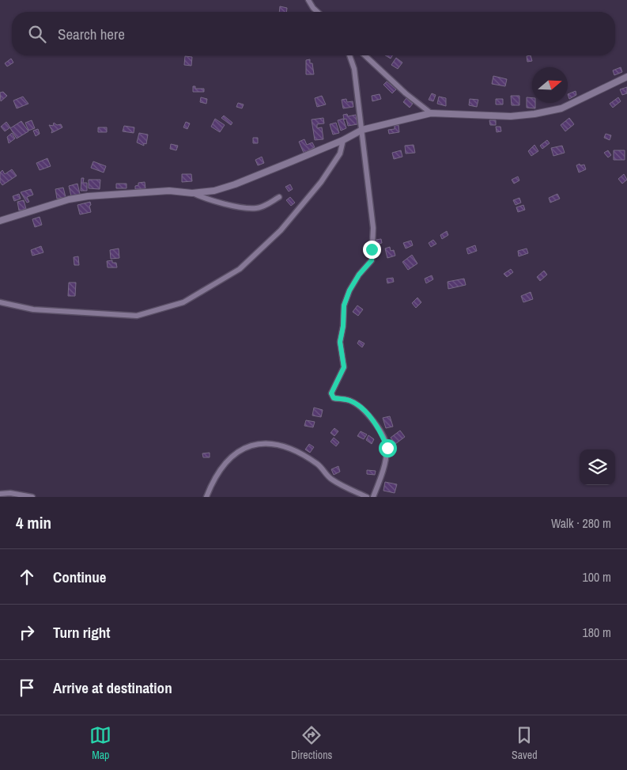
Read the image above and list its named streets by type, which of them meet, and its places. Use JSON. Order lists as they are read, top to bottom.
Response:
{
  "north": "right",
  "page": {
    "search": "Search here",
    "heading": ["4 min", "Walk · 280 m"],
    "list": [
      ["Continue", "100 m"],
      ["Turn right", "180 m"],
      "Arrive at destination"
    ],
    "nav": ["Map", "Directions", "Saved"]
  }
}
